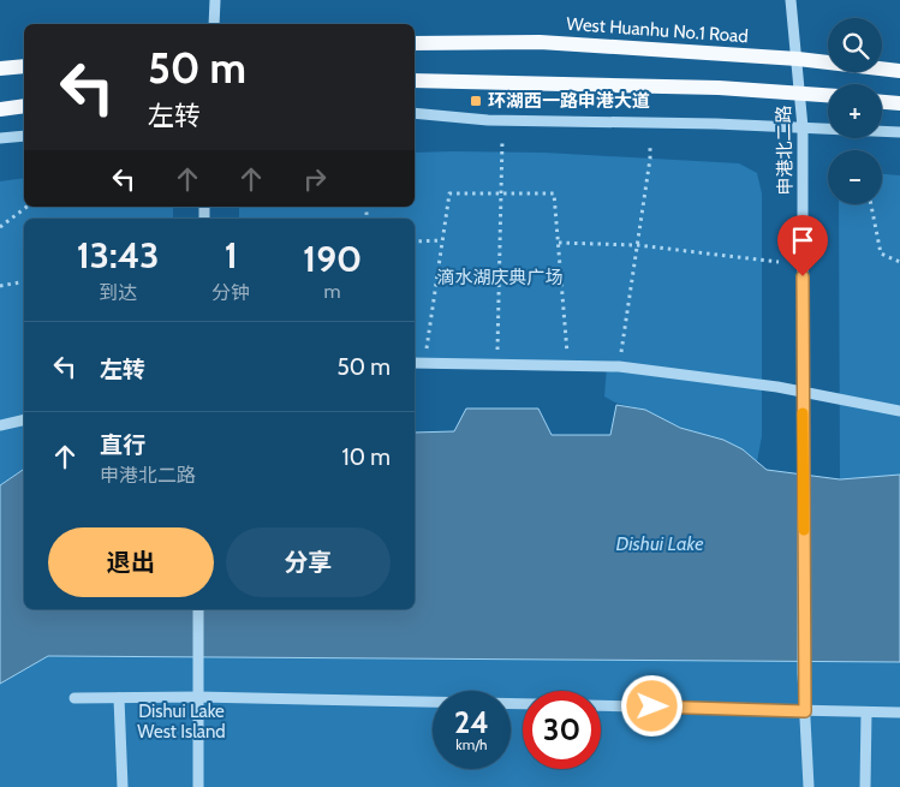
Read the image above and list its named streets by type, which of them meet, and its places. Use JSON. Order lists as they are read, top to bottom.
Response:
{
  "streets": {
    "main road": ["West Huanhu No.1 Road"],
    "street": ["申港北二路"]
  },
  "crossings": [
    ["West Huanhu No.1 Road", "申港北二路"]
  ],
  "water": ["Dishui Lake"],
  "parks": ["滴水湖庆典广场", "Dishui Lake West Island"],
  "places": {
    "transit": ["环湖西一路申港大道"]
  },
  "page": {
    "map_buttons": ["+", "−"],
    "turn": ["50 m", "左转"],
    "eta": [
      "13:43",
      "到达",
      "1",
      "分钟",
      "190",
      "m"
    ],
    "list": [
      {
        "name": "左转",
        "value": "50 m"
      },
      {
        "name": "直行",
        "note": "申港北二路",
        "value": "10 m"
      }
    ],
    "buttons": ["退出", "分享"],
    "speed": "24 km/h",
    "limit": "30"
  }
}
